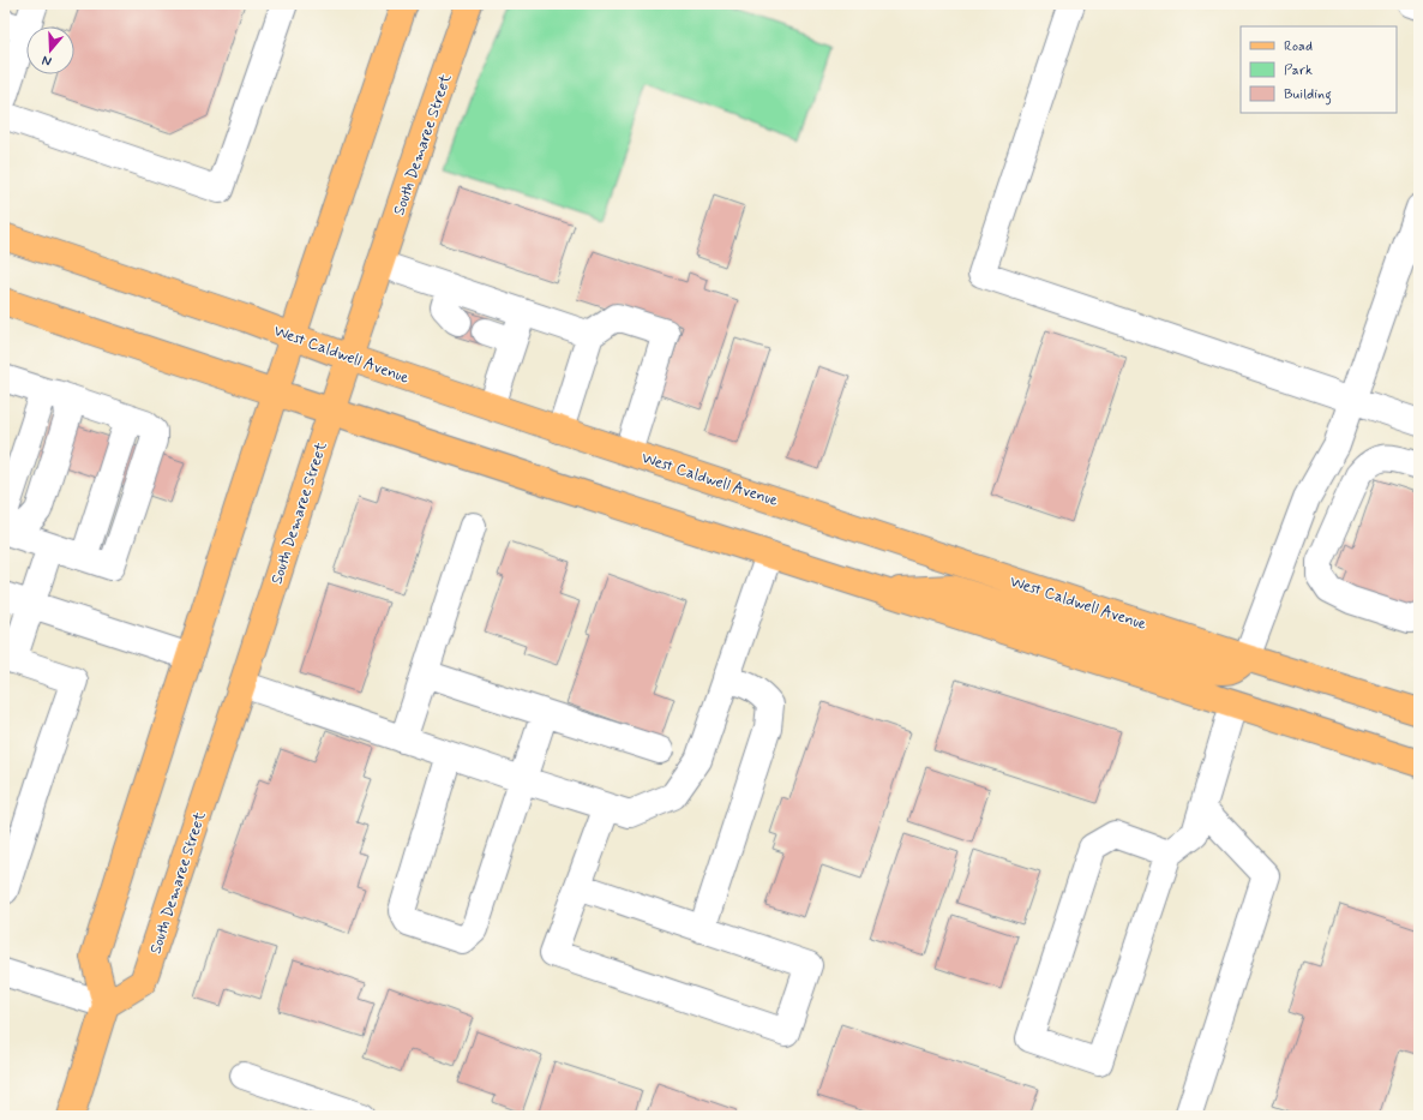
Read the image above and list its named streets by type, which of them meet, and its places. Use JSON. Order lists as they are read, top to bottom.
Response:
{
  "streets": {
    "main road": ["South Demaree Street", "West Caldwell Avenue"]
  },
  "crossings": [
    ["South Demaree Street", "West Caldwell Avenue"]
  ],
  "legend": ["Road", "Park", "Building"],
  "north": "bottom"
}
